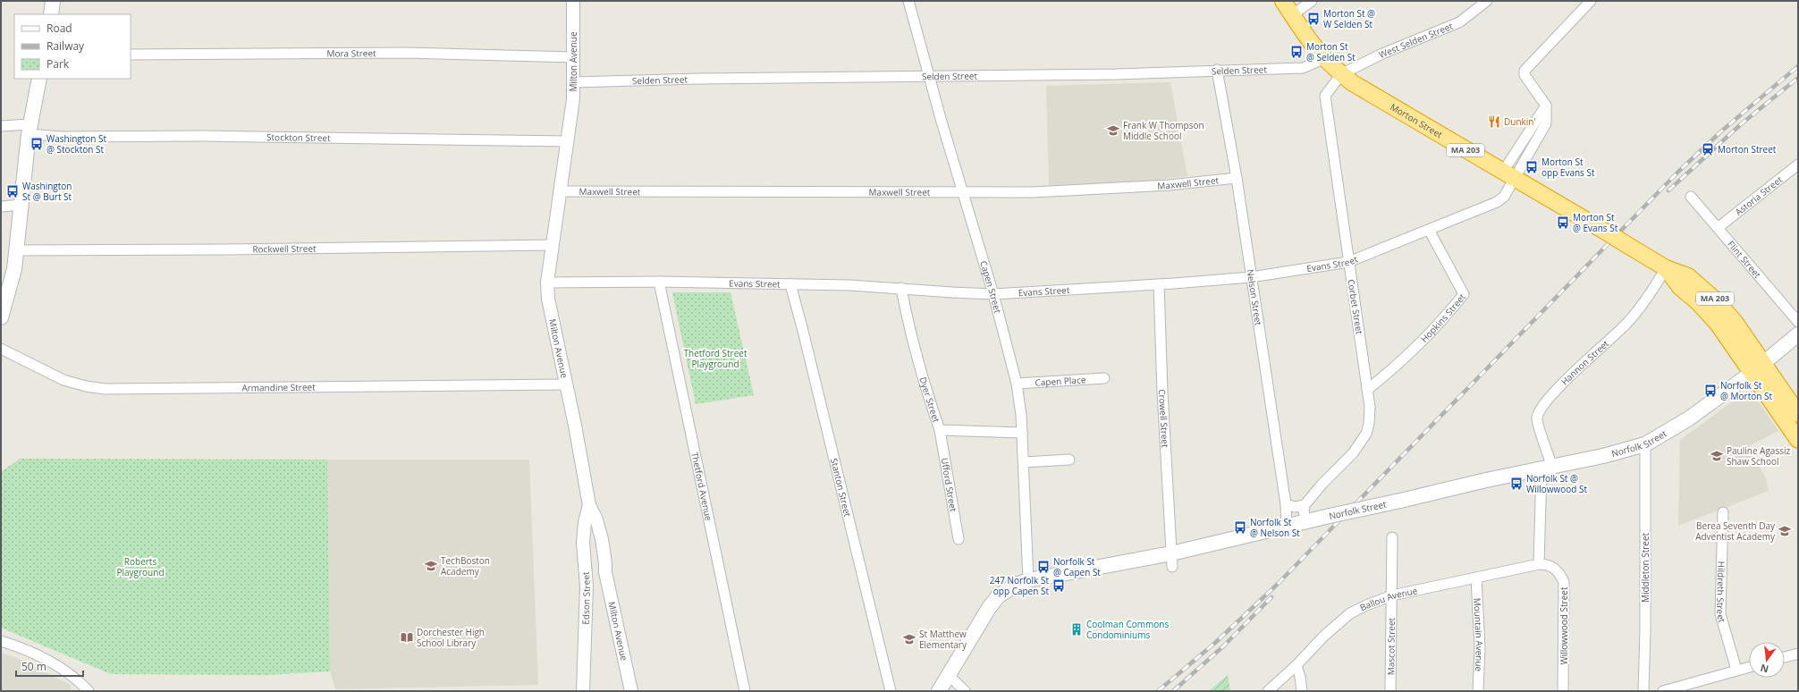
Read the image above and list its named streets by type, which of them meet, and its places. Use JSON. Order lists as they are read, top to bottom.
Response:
{
  "streets": {
    "highway": ["Morton Street", "MA 203"],
    "main road": ["Norfolk Street"],
    "street": [
      "West Selden Street",
      "Mora Street",
      "Milton Avenue",
      "Selden Street",
      "Stockton Street",
      "Maxwell Street",
      "Astoria Street",
      "Rockwell Street",
      "Flint Street",
      "Evans Street",
      "Capen Street",
      "Nelson Street",
      "Corbet Street",
      "Hopkins Street",
      "Hannon Street",
      "Capen Place",
      "Armandine Street",
      "Dyer Street",
      "Crowell Street",
      "Ufford Street",
      "Thetford Avenue",
      "Stanton Street",
      "Middleton Street",
      "Hildreth Street",
      "Edson Street",
      "Ballou Avenue",
      "Willowwood Street",
      "Mountain Avenue",
      "Mascot Street"
    ]
  },
  "crossings": [
    ["West Selden Street", "Morton Street"],
    ["West Selden Street", "Corbet Street"],
    ["Mora Street", "Milton Avenue"],
    ["Milton Avenue", "Selden Street"],
    ["Milton Avenue", "Stockton Street"],
    ["Milton Avenue", "Maxwell Street"],
    ["Milton Avenue", "Rockwell Street"],
    ["Milton Avenue", "Evans Street"],
    ["Milton Avenue", "Armandine Street"],
    ["Milton Avenue", "Edson Street"],
    ["Selden Street", "Morton Street"],
    ["Selden Street", "Capen Street"],
    ["Selden Street", "Nelson Street"],
    ["Morton Street", "Evans Street"],
    ["Morton Street", "Corbet Street"],
    ["Morton Street", "Hannon Street"],
    ["Morton Street", "Norfolk Street"],
    ["Maxwell Street", "Capen Street"],
    ["Maxwell Street", "Nelson Street"],
    ["Astoria Street", "Flint Street"],
    ["Evans Street", "Capen Street"],
    ["Evans Street", "Nelson Street"],
    ["Evans Street", "Corbet Street"],
    ["Evans Street", "Hopkins Street"],
    ["Evans Street", "Dyer Street"],
    ["Evans Street", "Crowell Street"],
    ["Evans Street", "Thetford Avenue"],
    ["Evans Street", "Stanton Street"],
    ["Capen Street", "Capen Place"],
    ["Capen Street", "Dyer Street"],
    ["Capen Street", "Norfolk Street"],
    ["Nelson Street", "Norfolk Street"],
    ["Corbet Street", "Hopkins Street"],
    ["Hannon Street", "Norfolk Street"],
    ["Dyer Street", "Ufford Street"],
    ["Crowell Street", "Norfolk Street"],
    ["Norfolk Street", "Middleton Street"],
    ["Ballou Avenue", "Willowwood Street"],
    ["Ballou Avenue", "Mountain Avenue"],
    ["Ballou Avenue", "Mascot Street"]
  ],
  "parks": ["Thetford Street Playground", "Roberts Playground"],
  "places": {
    "bus stop": [
      "Morton St @ W Selden St",
      "Morton St @ Selden St",
      "Washington St @ Stockton St",
      "Morton St opp Evans St",
      "Washington St @ Burt St",
      "Morton St @ Evans St",
      "Norfolk St @ Morton St",
      "Norfolk St @ Willowwood St",
      "Norfolk St @ Nelson St",
      "Norfolk St @ Capen St",
      "247 Norfolk St opp Capen St"
    ],
    "restaurant": ["Dunkin'"],
    "school or university": [
      "Frank W Thompson Middle School",
      "Pauline Agassiz Shaw School",
      "Berea Seventh Day Adventist Academy",
      "TechBoston Academy",
      "St Matthew Elementary"
    ],
    "station": ["Morton Street"],
    "building": ["Coolman Commons Condominiums"],
    "library": ["Dorchester High School Library"]
  },
  "legend": ["Road", "Railway", "Park"],
  "scale_bar": "50 m",
  "north": "bottom"
}
